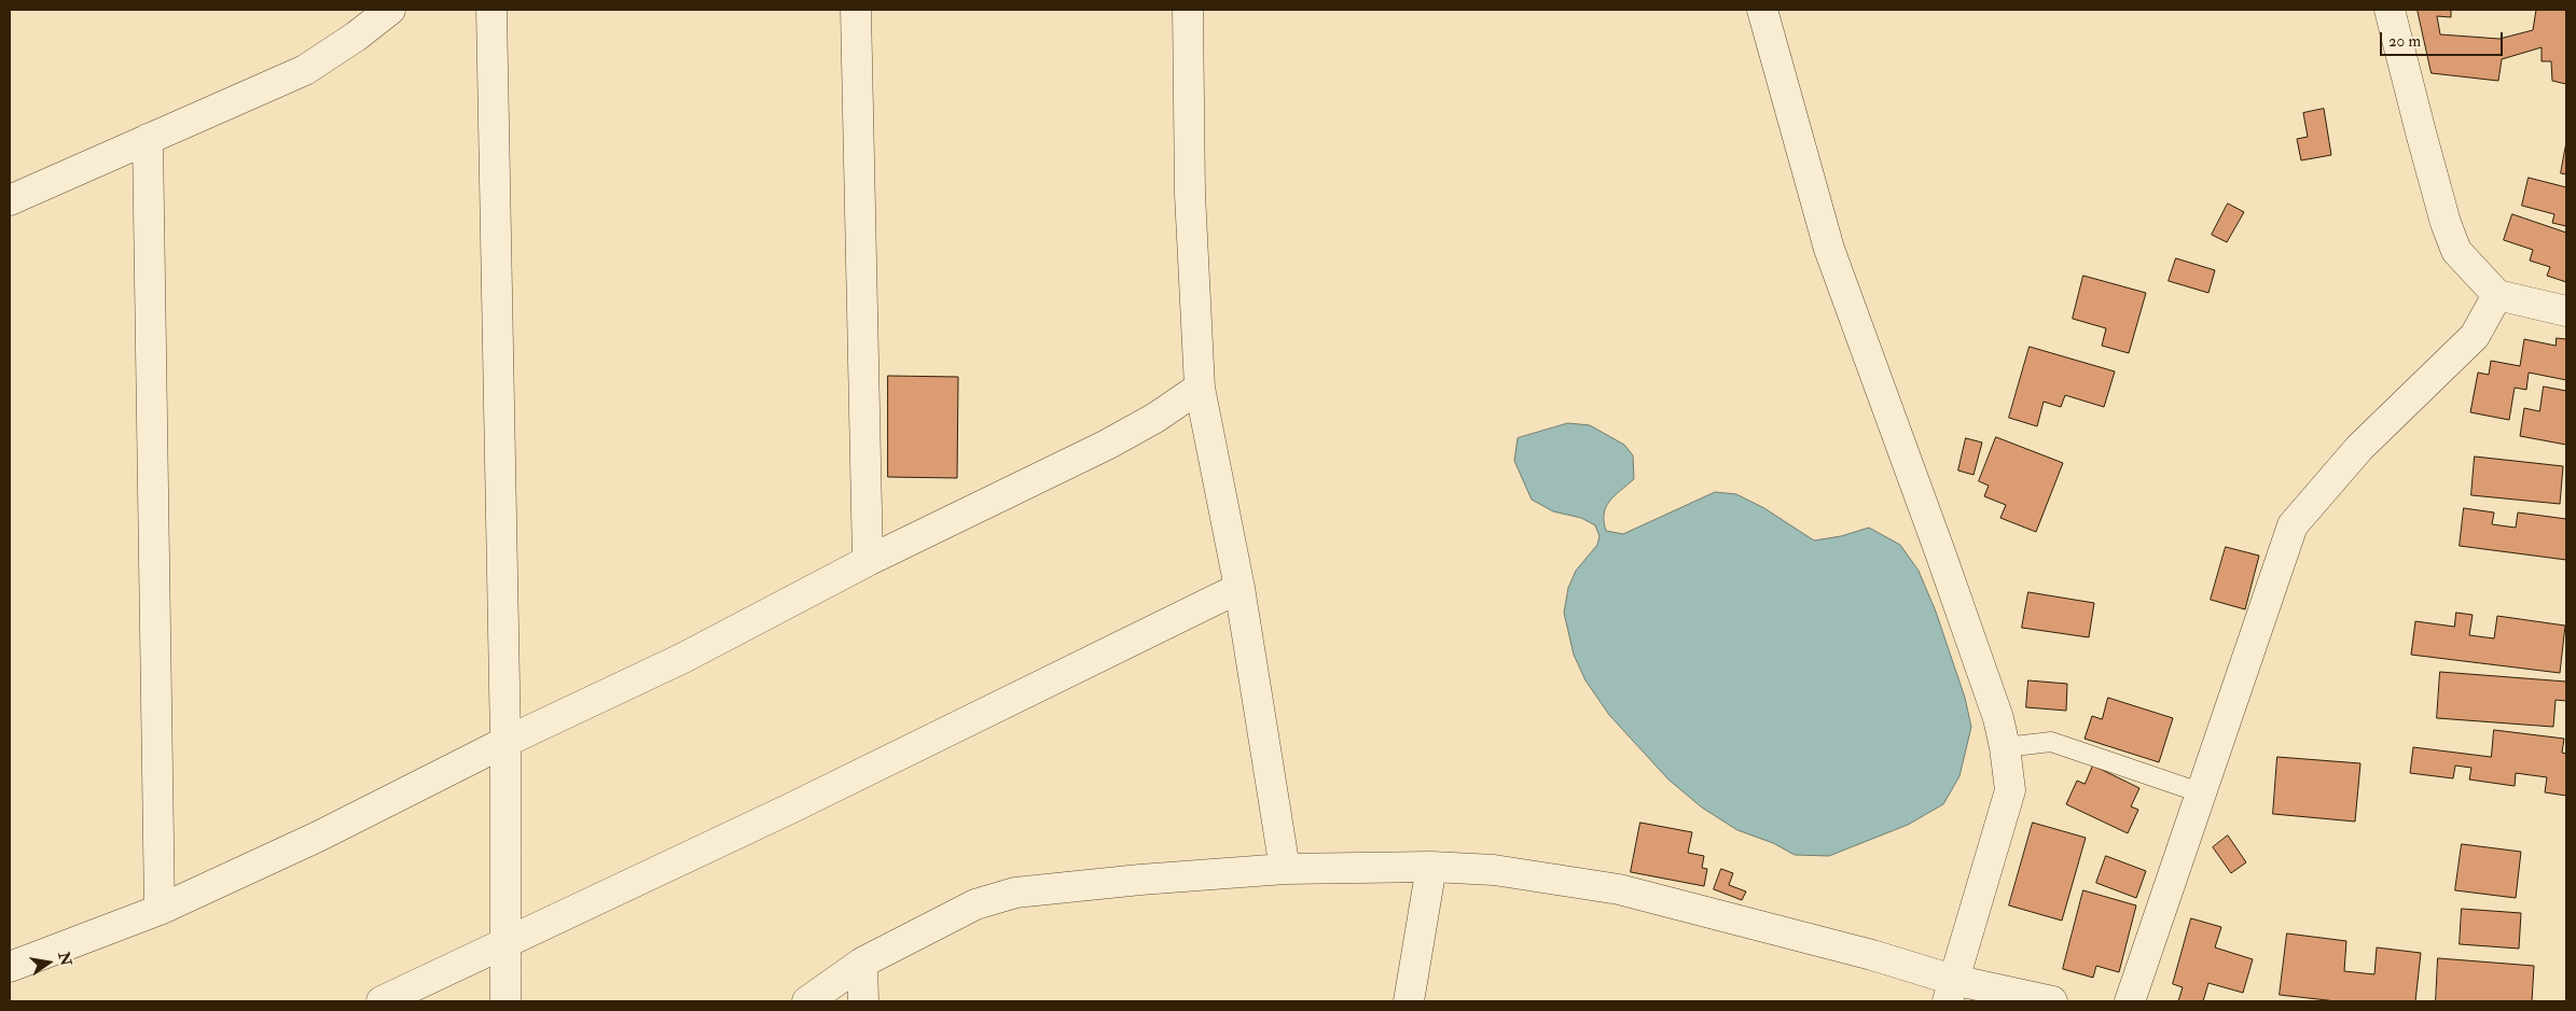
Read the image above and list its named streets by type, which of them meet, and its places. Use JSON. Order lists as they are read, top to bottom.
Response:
{
  "scale_bar": "20 m",
  "north": "right"
}
